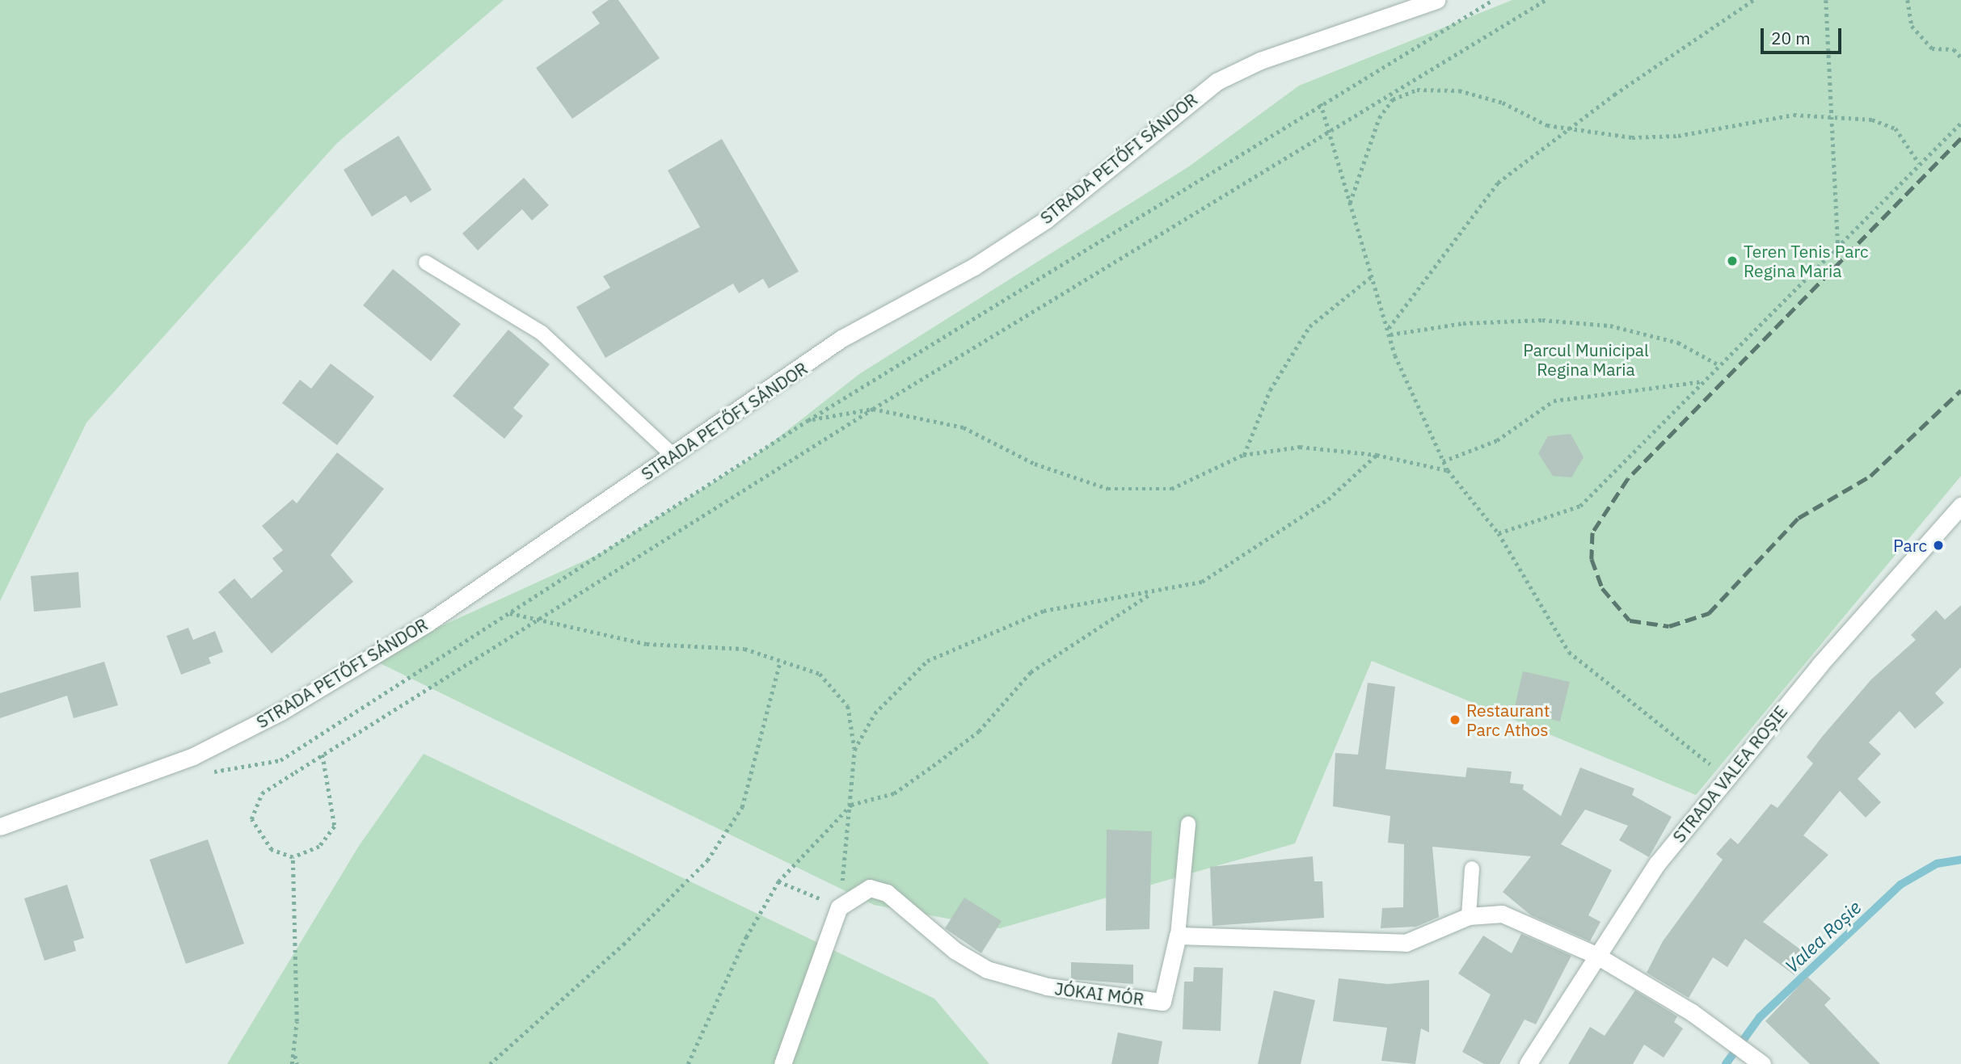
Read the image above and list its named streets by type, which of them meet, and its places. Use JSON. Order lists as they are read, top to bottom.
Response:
{
  "streets": {
    "street": ["STRADA PETŐFI SÁNDOR", "STRADA VALEA ROȘIE", "JÓKAI MÓR"]
  },
  "water": ["Valea Roșie"],
  "parks": ["Parcul Municipal Regina Maria"],
  "places": ["Teren Tenis Parc Regina Maria", "Parc", "Restaurant Parc Athos"],
  "scale_bar": "20 m"
}
